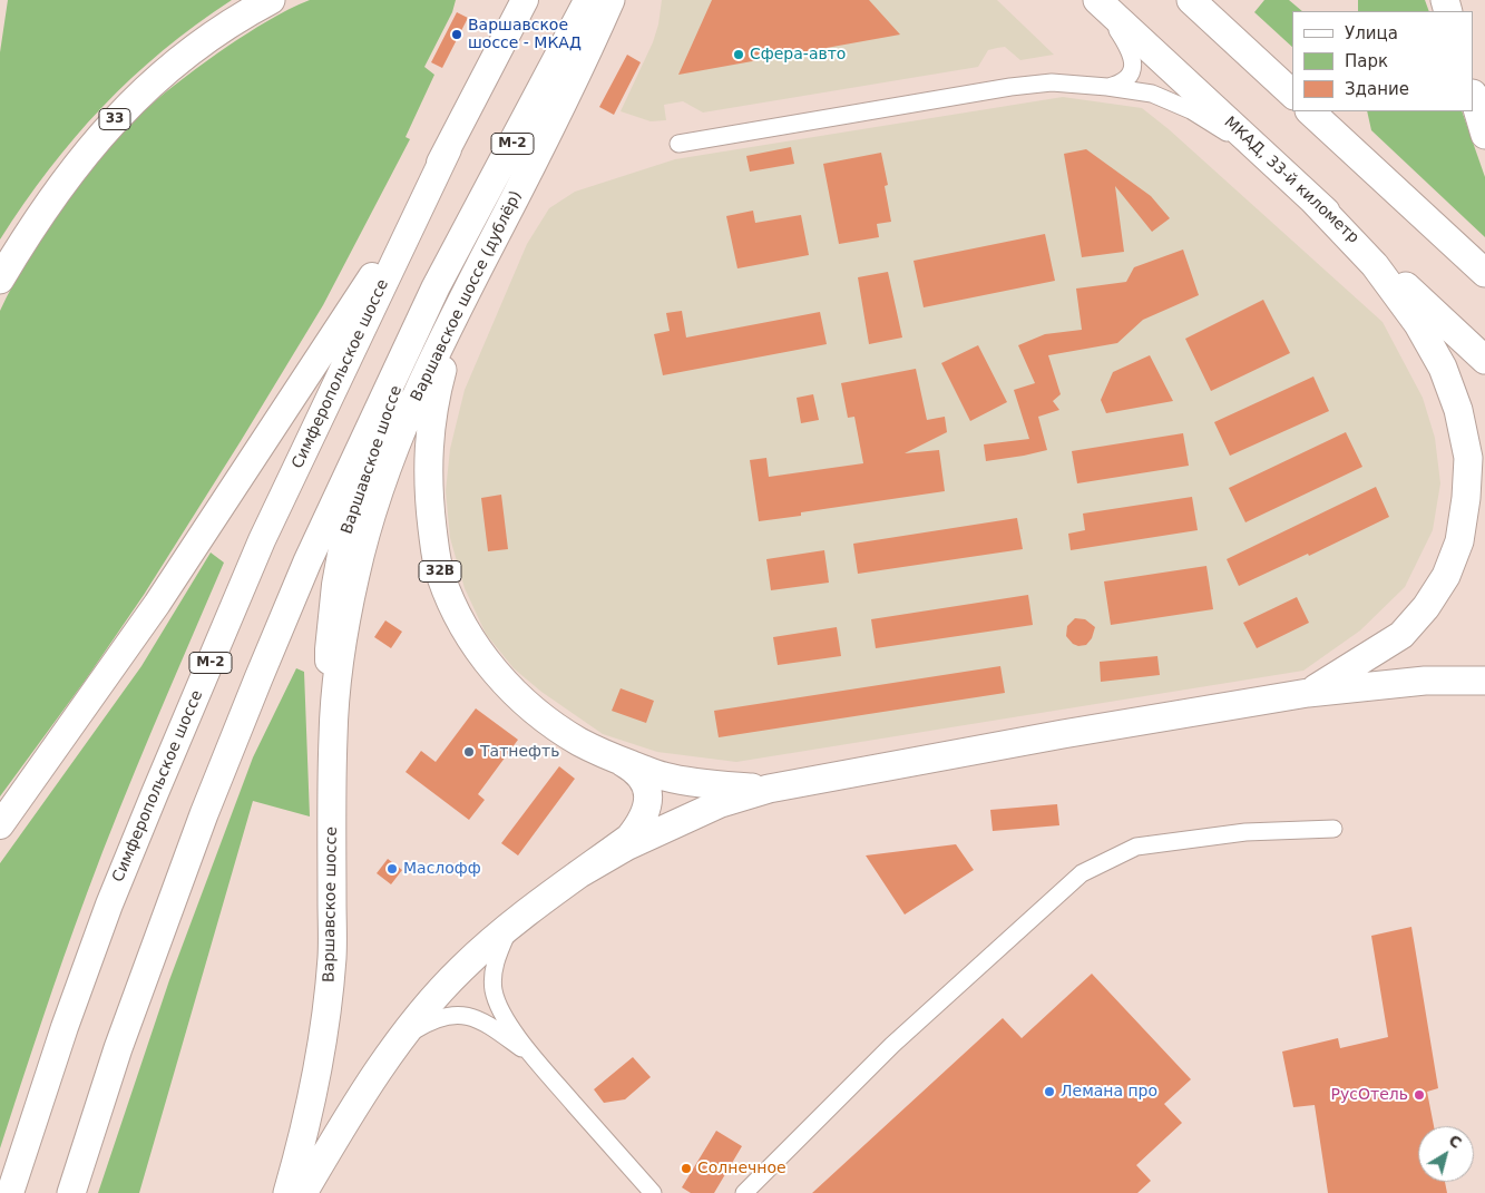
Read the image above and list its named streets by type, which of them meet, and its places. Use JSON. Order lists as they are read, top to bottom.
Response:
{
  "streets": {
    "highway": [
      "33",
      "М-2",
      "МКАД, 33-й километр",
      "Варшавское шоссе (дублёр)",
      "Варшавское шоссе",
      "32B"
    ],
    "main road": ["Симферопольское шоссе"]
  },
  "crossings": [
    ["М-2", "Симферопольское шоссе"],
    ["М-2", "Варшавское шоссе"],
    ["Варшавское шоссе (дублёр)", "Варшавское шоссе"],
    ["Варшавское шоссе (дублёр)", "32B"]
  ],
  "places": [
    "Варшавское шоссе - МКАД",
    "Сфера-авто",
    "Татнефть",
    "Маслофф",
    "Лемана про",
    "РусОтель",
    "Солнечное"
  ],
  "legend": ["Улица", "Парк", "Здание"],
  "north": "top right"
}
